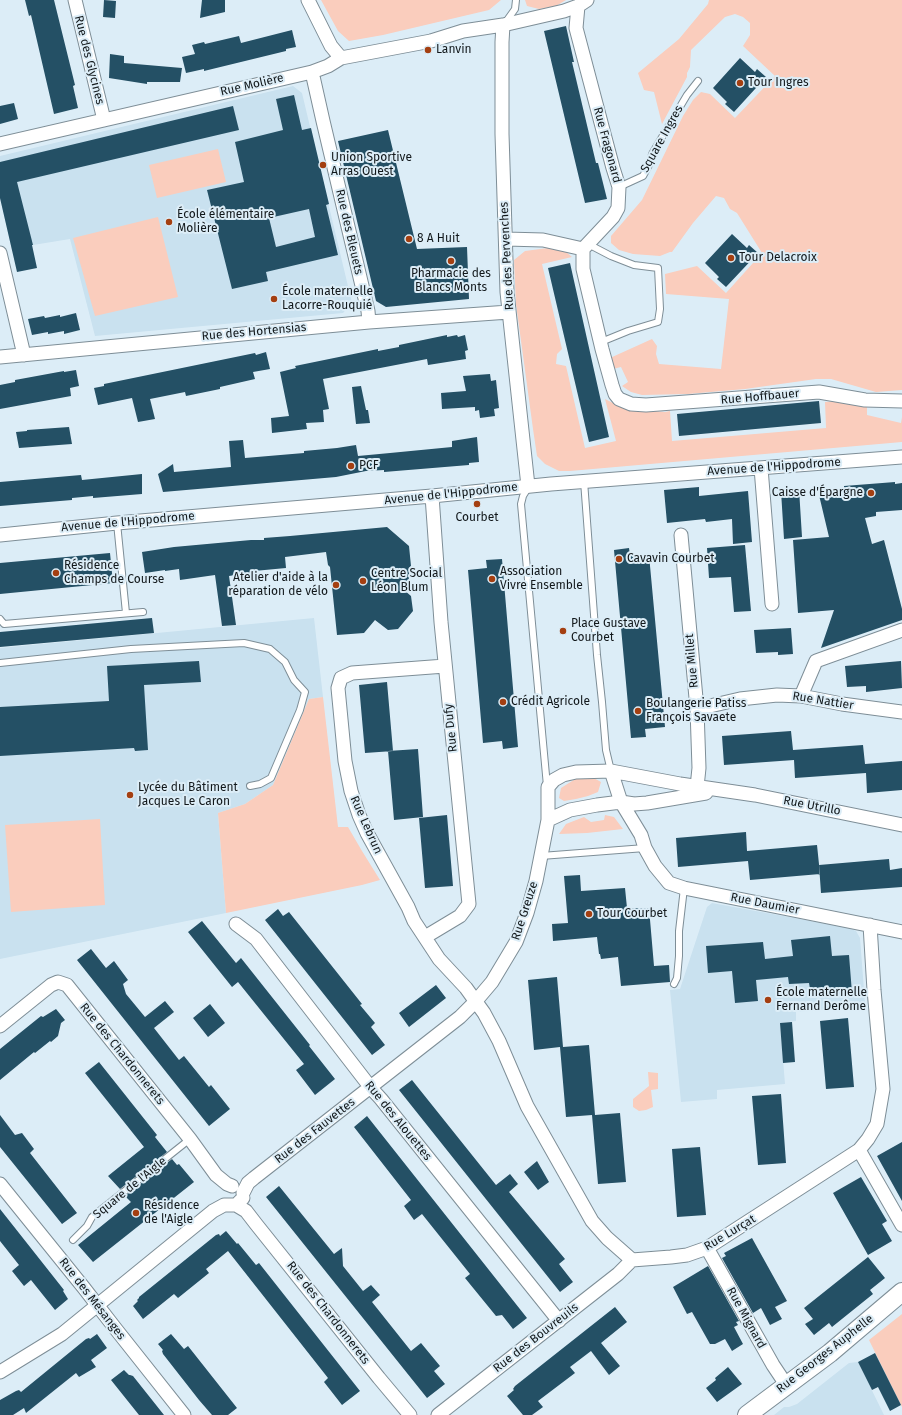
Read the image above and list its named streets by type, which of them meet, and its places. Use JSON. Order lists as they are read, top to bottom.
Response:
{
  "streets": {
    "street": [
      "Rue des Glycines",
      "Rue Molière",
      "Rue Fragonard",
      "Rue des Bleuets",
      "Rue des Pervenches",
      "Rue des Hortensias",
      "Rue Hoffbauer",
      "Avenue de l'Hippodrome",
      "Rue Millet",
      "Rue Nattier",
      "Rue Dufy",
      "Rue Utrillo",
      "Rue Lebrun",
      "Rue Daumier",
      "Rue Greuze",
      "Rue des Chardonnerets",
      "Rue des Alouettes",
      "Rue des Fauvettes",
      "Rue Lurçat",
      "Rue des Mésanges",
      "Rue Mignard",
      "Rue des Bouvreuils",
      "Rue Georges Auphelle"
    ],
    "lane": ["Square Ingres", "Square de l'Aigle"]
  },
  "crossings": [
    ["Rue des Glycines", "Rue Molière"],
    ["Rue Molière", "Rue Fragonard"],
    ["Rue Molière", "Rue des Bleuets"],
    ["Rue Molière", "Rue des Pervenches"],
    ["Square Ingres", "Rue Fragonard"],
    ["Rue des Bleuets", "Rue des Hortensias"],
    ["Rue des Pervenches", "Rue des Hortensias"],
    ["Rue des Pervenches", "Avenue de l'Hippodrome"],
    ["Avenue de l'Hippodrome", "Rue Dufy"],
    ["Rue Millet", "Rue Nattier"],
    ["Rue Millet", "Rue Utrillo"],
    ["Rue Dufy", "Rue Lebrun"],
    ["Rue Utrillo", "Rue Daumier"],
    ["Rue Utrillo", "Rue Greuze"],
    ["Rue Lebrun", "Rue Greuze"],
    ["Rue Lebrun", "Rue des Fauvettes"],
    ["Rue Daumier", "Rue Lurçat"],
    ["Rue Greuze", "Rue des Fauvettes"],
    ["Rue des Chardonnerets", "Rue des Fauvettes"],
    ["Rue des Chardonnerets", "Square de l'Aigle"],
    ["Rue des Alouettes", "Rue des Fauvettes"],
    ["Rue des Alouettes", "Rue des Bouvreuils"],
    ["Rue des Fauvettes", "Rue des Mésanges"],
    ["Rue Lurçat", "Rue Mignard"],
    ["Rue Lurçat", "Rue des Bouvreuils"],
    ["Rue Mignard", "Rue Georges Auphelle"]
  ],
  "places": [
    "Lanvin",
    "Tour Ingres",
    "Union Sportive Arras Ouest",
    "École élémentaire Molière",
    "8 A Huit",
    "Tour Delacroix",
    "Pharmacie des Blancs Monts",
    "École maternelle Lacorre-Rouquié",
    "PCF",
    "Caisse d'Épargne",
    "Courbet",
    "Cavavin Courbet",
    "Résidence Champs de Course",
    "Association Vivre Ensemble",
    "Centre Social Léon Blum",
    "Atelier d'aide à la réparation de vélo",
    "Place Gustave Courbet",
    "Crédit Agricole",
    "Boulangerie Patiss François Savaete",
    "Lycée du Bâtiment Jacques Le Caron",
    "Tour Courbet",
    "École maternelle Fernand Derôme",
    "Résidence de l'Aigle"
  ]
}
